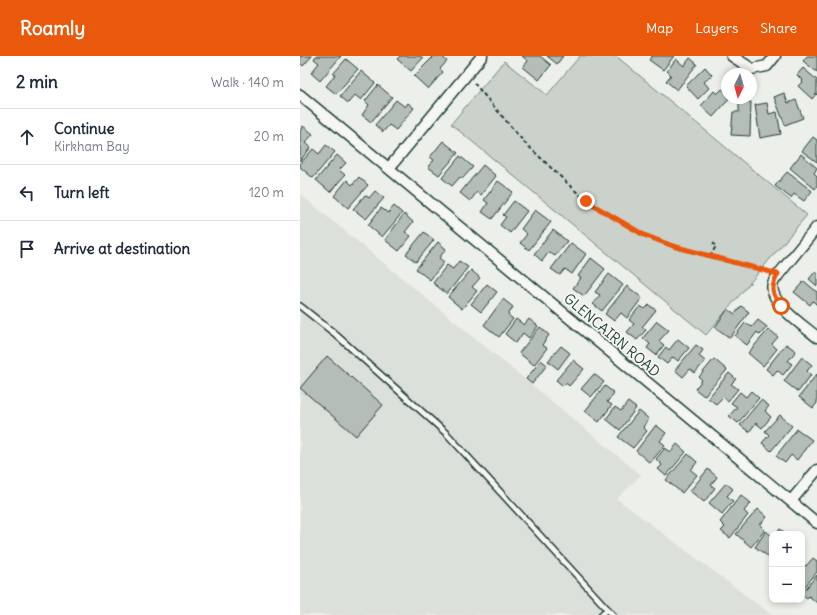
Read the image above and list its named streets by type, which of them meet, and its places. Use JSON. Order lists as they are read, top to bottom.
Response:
{
  "streets": {
    "street": ["GLENCAIRN ROAD"]
  },
  "north": "bottom",
  "page": {
    "header": "Roamly",
    "nav": ["Map", "Layers", "Share"],
    "heading": ["2 min", "Walk · 140 m"],
    "list": [
      ["Continue", "Kirkham Bay", "20 m"],
      ["Turn left", "120 m"],
      "Arrive at destination"
    ],
    "map_buttons": ["+", "−"]
  }
}
